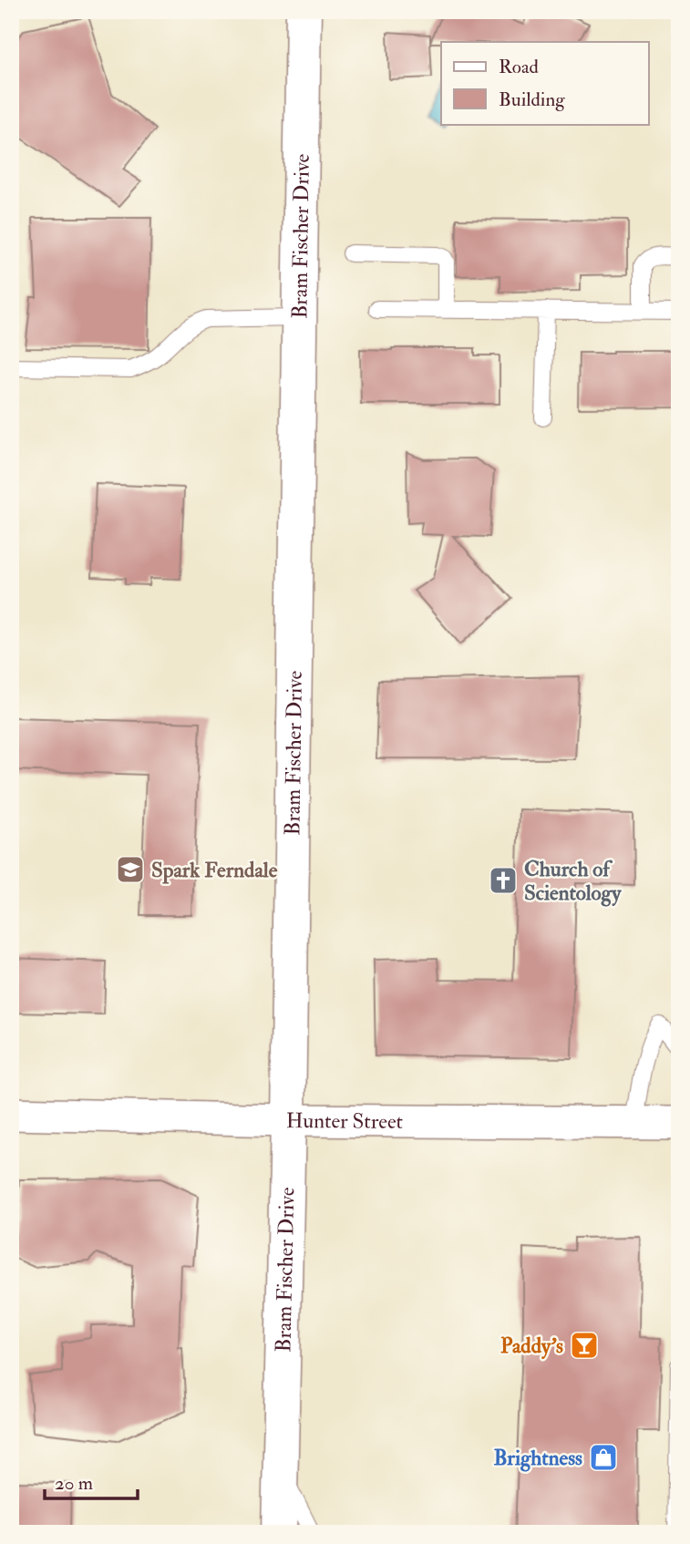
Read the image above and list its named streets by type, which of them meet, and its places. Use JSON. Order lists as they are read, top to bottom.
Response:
{
  "streets": {
    "main road": ["Bram Fischer Drive"],
    "street": ["Hunter Street"]
  },
  "crossings": [
    ["Bram Fischer Drive", "Hunter Street"]
  ],
  "places": {
    "school or university": ["Spark Ferndale"],
    "church": ["Church of Scientology"],
    "bar": ["Paddy's"],
    "shop": ["Brightness"]
  },
  "legend": ["Road", "Building"],
  "scale_bar": "20 m"
}
